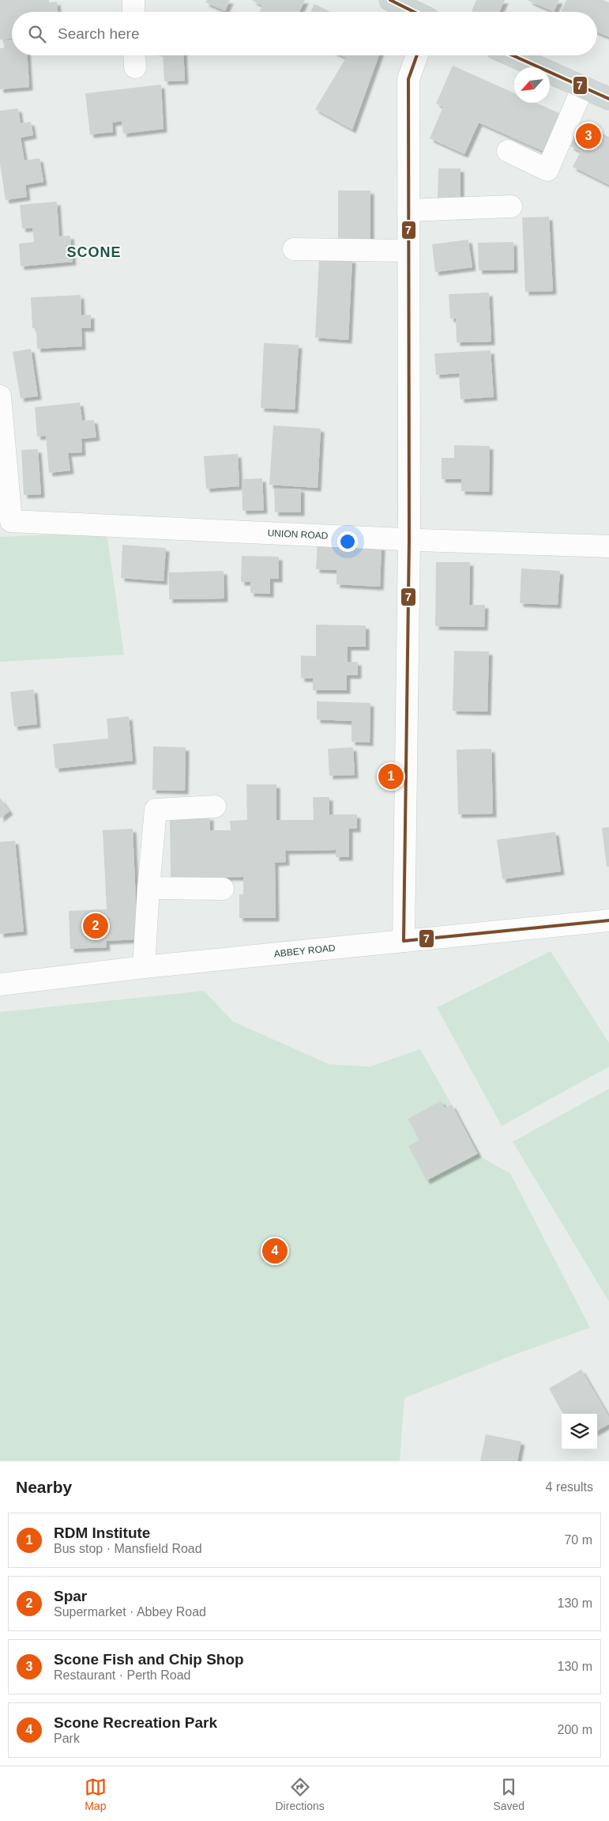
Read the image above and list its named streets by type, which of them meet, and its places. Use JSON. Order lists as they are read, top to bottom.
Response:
{
  "streets": {
    "street": ["UNION ROAD", "ABBEY ROAD"]
  },
  "districts": ["SCONE"],
  "lines": ["transit line 7"],
  "north": "bottom left",
  "page": {
    "search": "Search here",
    "pins": [
      "3",
      "1",
      "2",
      "4"
    ],
    "heading": ["Nearby", "4 results"],
    "list": [
      {
        "mark": "1",
        "name": "RDM Institute",
        "note": "Bus stop · Mansfield Road",
        "value": "70 m"
      },
      {
        "mark": "2",
        "name": "Spar",
        "note": "Supermarket · Abbey Road",
        "value": "130 m"
      },
      {
        "mark": "3",
        "name": "Scone Fish and Chip Shop",
        "note": "Restaurant · Perth Road",
        "value": "130 m"
      },
      {
        "mark": "4",
        "name": "Scone Recreation Park",
        "note": "Park",
        "value": "200 m"
      }
    ],
    "nav": ["Map", "Directions", "Saved"]
  }
}
